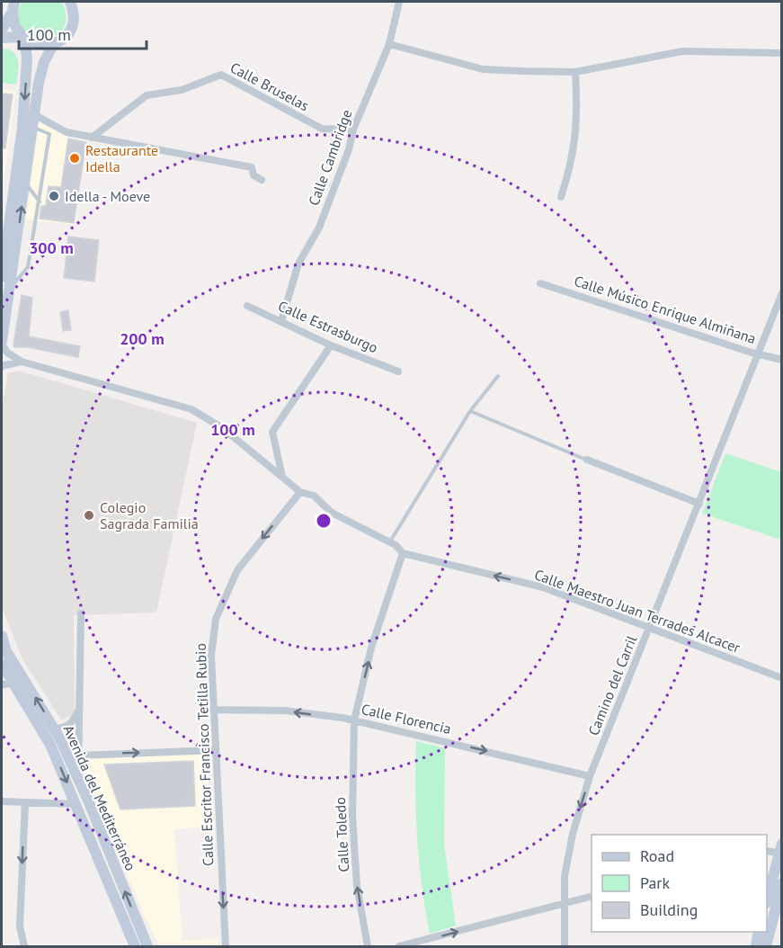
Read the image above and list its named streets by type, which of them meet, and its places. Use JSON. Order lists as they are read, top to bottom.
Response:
{
  "streets": {
    "street": [
      "Calle Bruselas",
      "Calle Cambridge",
      "Calle Músico Enrique Almiñana",
      "Calle Estrasburgo",
      "Calle Maestro Juan Terrades Alcacer",
      "Camino del Carril",
      "Calle Florencia",
      "Calle Escritor Francisco Tetilla Rubio",
      "Avenida del Mediterráneo",
      "Calle Toledo"
    ]
  },
  "crossings": [
    ["Calle Bruselas", "Calle Cambridge"],
    ["Calle Cambridge", "Calle Estrasburgo"],
    ["Calle Músico Enrique Almiñana", "Camino del Carril"],
    ["Calle Maestro Juan Terrades Alcacer", "Camino del Carril"],
    ["Calle Maestro Juan Terrades Alcacer", "Calle Escritor Francisco Tetilla Rubio"],
    ["Calle Maestro Juan Terrades Alcacer", "Calle Toledo"],
    ["Camino del Carril", "Calle Florencia"],
    ["Calle Florencia", "Calle Escritor Francisco Tetilla Rubio"],
    ["Calle Florencia", "Calle Toledo"]
  ],
  "one_way": ["Calle Escritor Francisco Tetilla Rubio", "Calle Toledo"],
  "places": ["Restaurante Idella", "Idella - Moeve", "Colegio Sagrada Familia"],
  "legend": ["Road", "Park", "Building"],
  "scale_bar": "100 m",
  "rings": ["300 m", "200 m", "100 m"]
}
